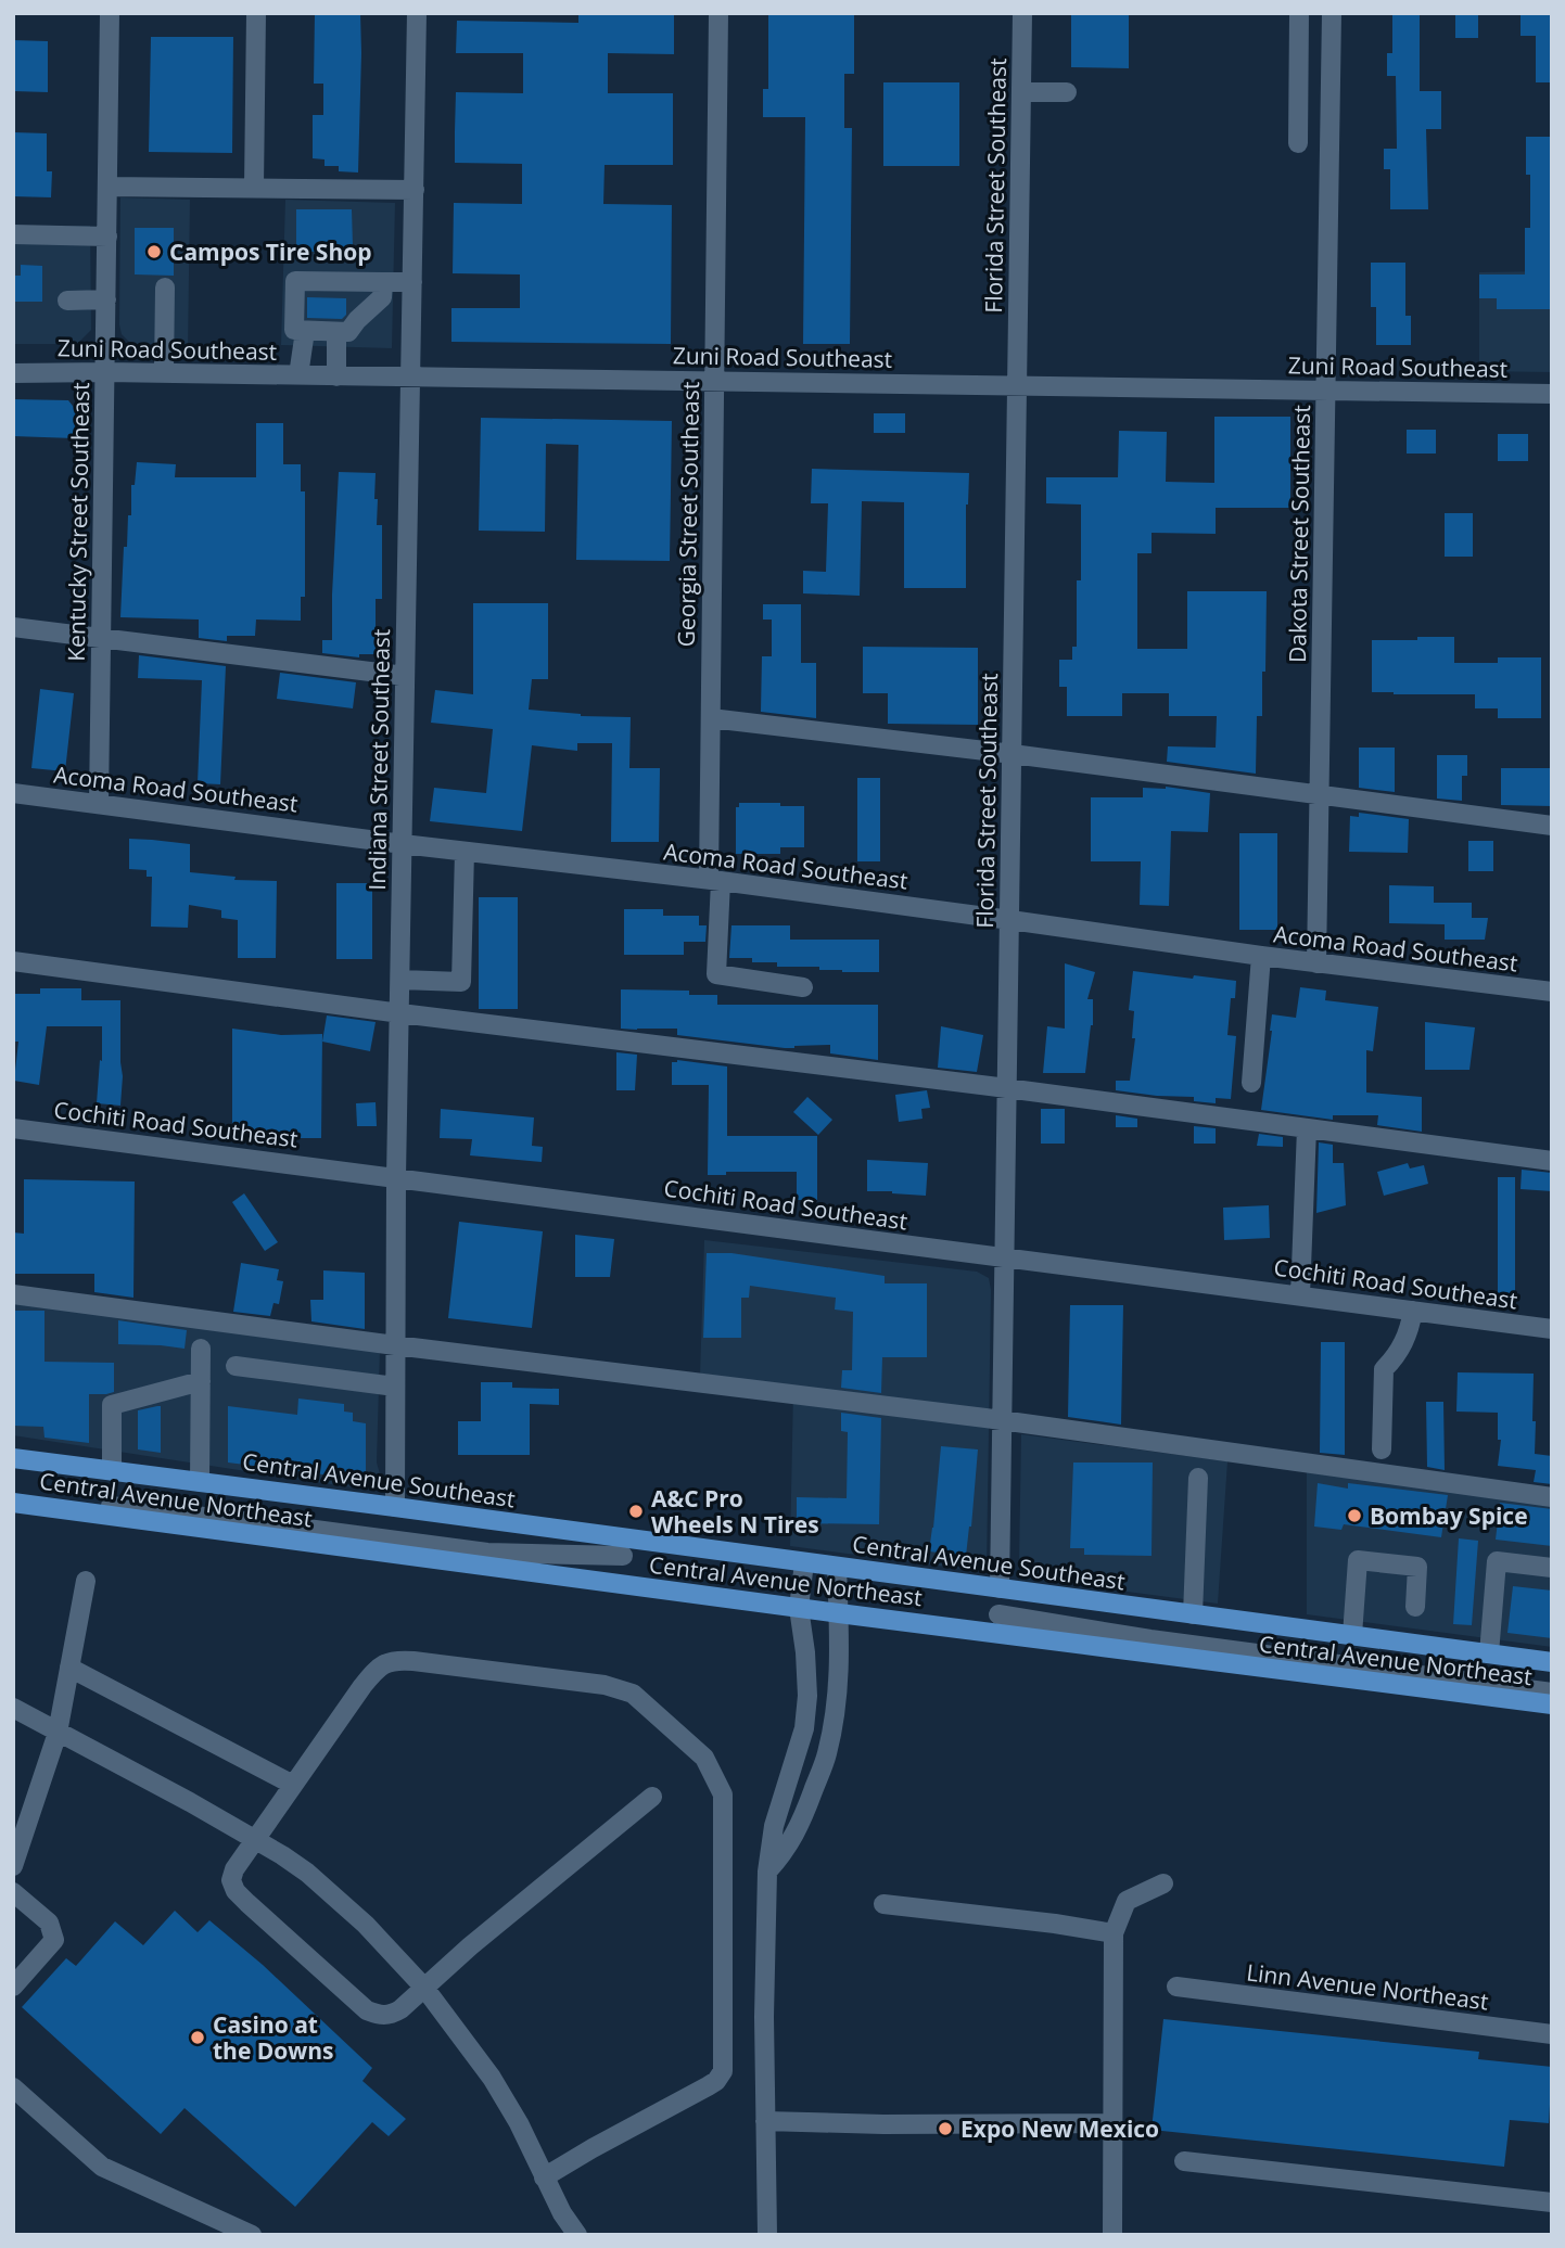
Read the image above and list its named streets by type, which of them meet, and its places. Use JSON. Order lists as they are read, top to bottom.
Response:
{
  "streets": {
    "main road": ["Central Avenue Southeast", "Central Avenue Northeast"],
    "street": [
      "Florida Street Southeast",
      "Zuni Road Southeast",
      "Georgia Street Southeast",
      "Kentucky Street Southeast",
      "Dakota Street Southeast",
      "Indiana Street Southeast",
      "Acoma Road Southeast",
      "Cochiti Road Southeast",
      "Linn Avenue Northeast"
    ]
  },
  "crossings": [
    ["Florida Street Southeast", "Zuni Road Southeast"],
    ["Florida Street Southeast", "Acoma Road Southeast"],
    ["Florida Street Southeast", "Cochiti Road Southeast"],
    ["Florida Street Southeast", "Central Avenue Southeast"],
    ["Zuni Road Southeast", "Georgia Street Southeast"],
    ["Zuni Road Southeast", "Kentucky Street Southeast"],
    ["Zuni Road Southeast", "Dakota Street Southeast"],
    ["Zuni Road Southeast", "Indiana Street Southeast"],
    ["Georgia Street Southeast", "Acoma Road Southeast"],
    ["Kentucky Street Southeast", "Acoma Road Southeast"],
    ["Dakota Street Southeast", "Acoma Road Southeast"],
    ["Indiana Street Southeast", "Acoma Road Southeast"],
    ["Indiana Street Southeast", "Cochiti Road Southeast"],
    ["Indiana Street Southeast", "Central Avenue Southeast"]
  ],
  "places": [
    "Campos Tire Shop",
    "A&C Pro Wheels N Tires",
    "Bombay Spice",
    "Casino at the Downs",
    "Expo New Mexico"
  ]
}
